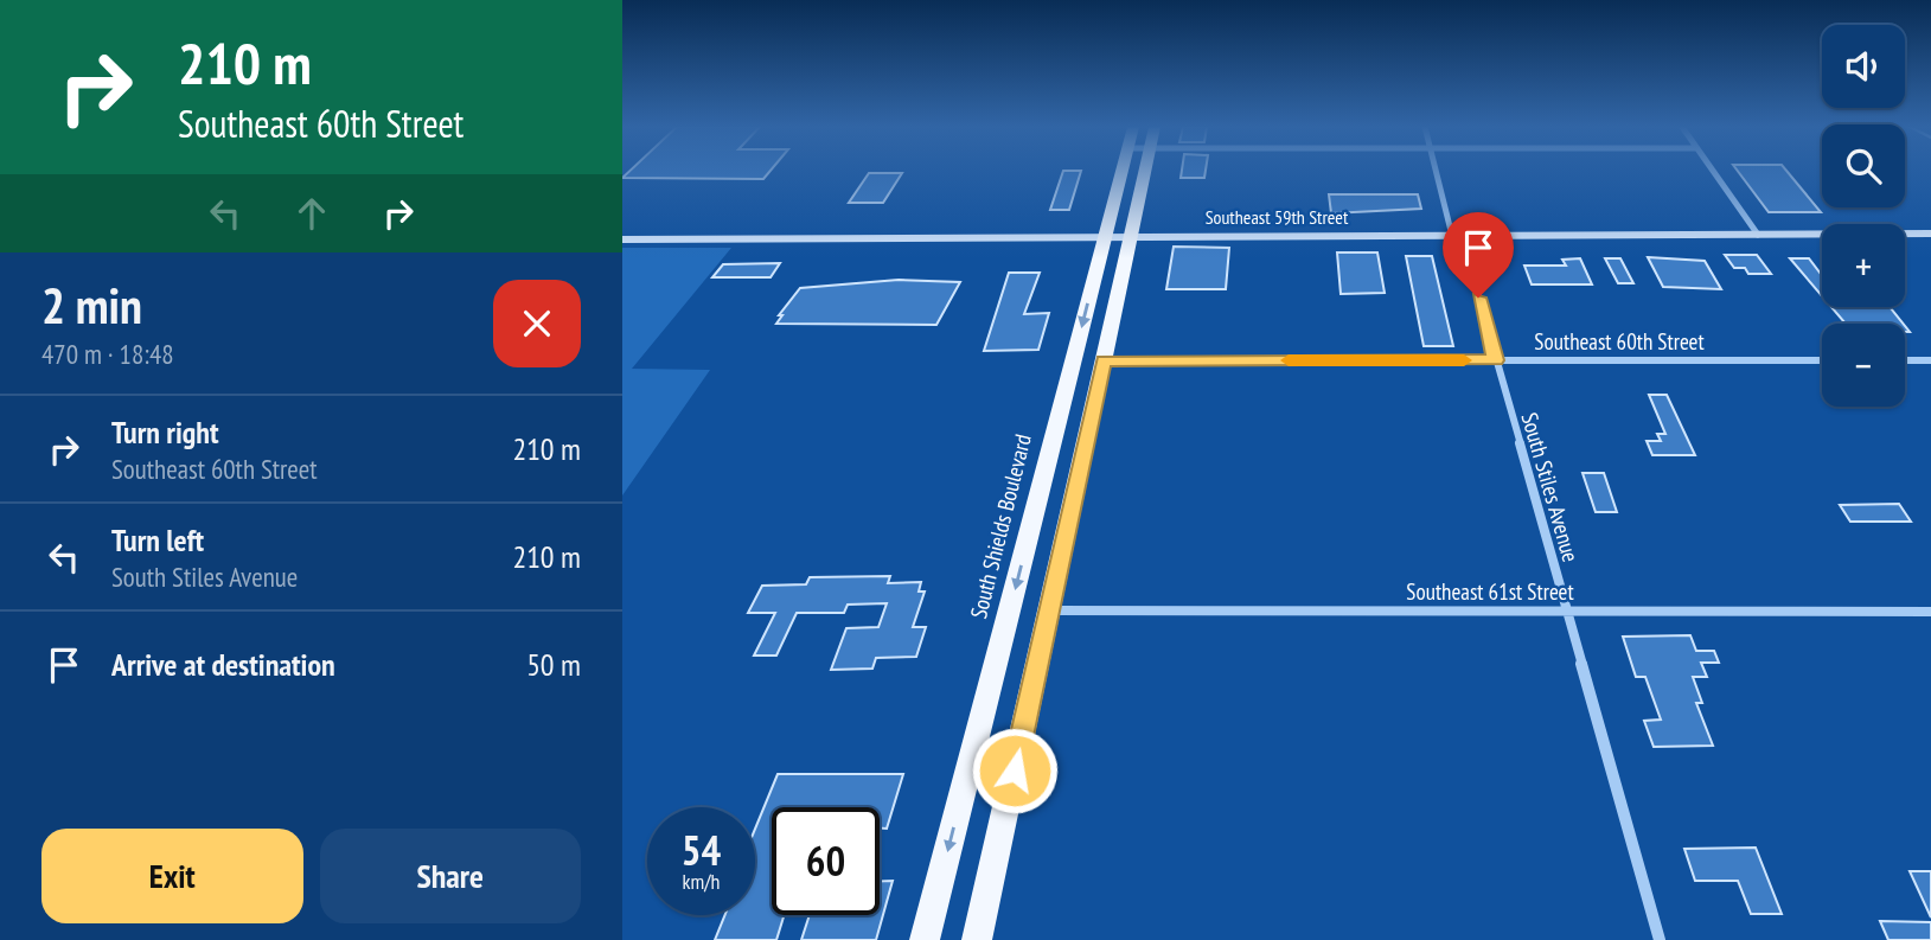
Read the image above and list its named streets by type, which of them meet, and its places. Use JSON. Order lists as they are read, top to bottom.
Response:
{
  "streets": {
    "main road": ["Southeast 59th Street", "South Shields Boulevard"],
    "street": ["Southeast 60th Street", "South Stiles Avenue", "Southeast 61st Street"]
  },
  "crossings": [
    ["Southeast 59th Street", "South Stiles Avenue"],
    ["Southeast 59th Street", "South Shields Boulevard"],
    ["Southeast 60th Street", "South Stiles Avenue"],
    ["South Stiles Avenue", "Southeast 61st Street"]
  ],
  "page": {
    "turn": ["210 m", "Southeast 60th Street"],
    "map_buttons": ["+", "−"],
    "heading": ["2 min", "470 m · 18:48"],
    "list": [
      {
        "name": "Turn right",
        "note": "Southeast 60th Street",
        "value": "210 m"
      },
      {
        "name": "Turn left",
        "note": "South Stiles Avenue",
        "value": "210 m"
      },
      {
        "name": "Arrive at destination",
        "value": "50 m"
      }
    ],
    "speed": "54 km/h",
    "limit": "60",
    "buttons": ["Exit", "Share"]
  }
}
